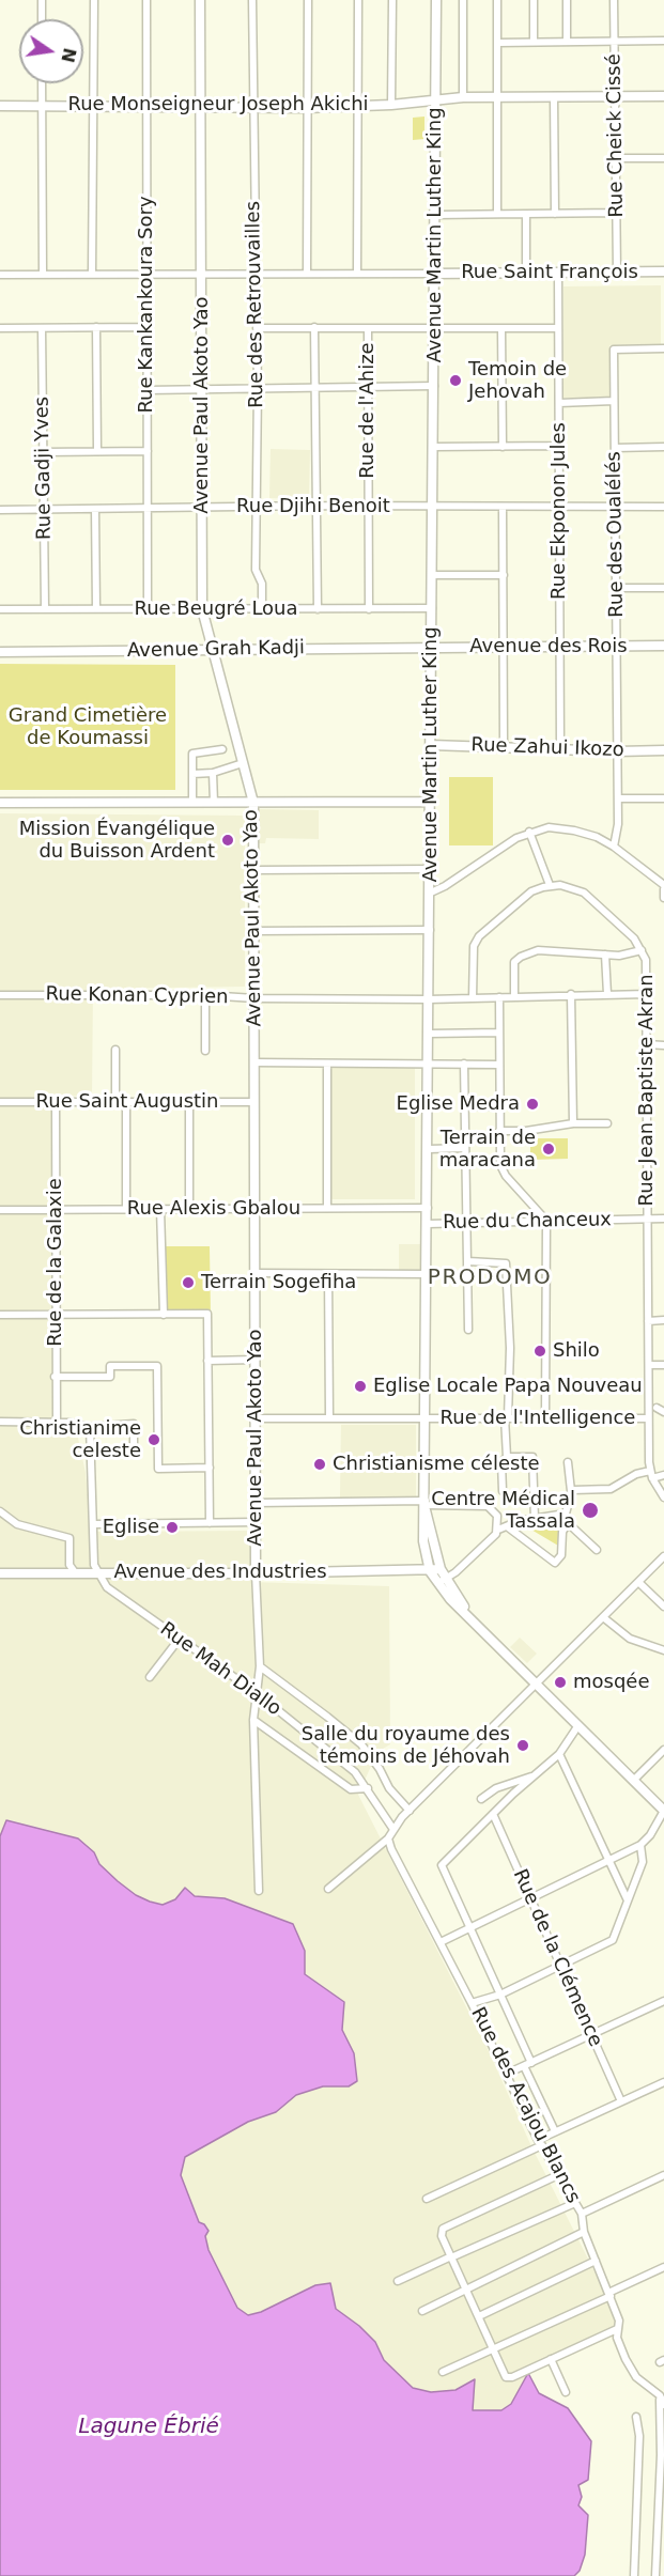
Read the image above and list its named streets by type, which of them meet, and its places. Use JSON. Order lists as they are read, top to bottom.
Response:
{
  "streets": {
    "street": [
      "Rue Monseigneur Joseph Akichi",
      "Rue Cheick Cissé",
      "Avenue Martin Luther King",
      "Rue Saint François",
      "Rue Kankankoura Sory",
      "Rue des Retrouvailles",
      "Avenue Paul Akoto Yao",
      "Rue de l'Ahize",
      "Rue Gadji Yves",
      "Rue Djihi Benoit",
      "Rue Ekponon Jules",
      "Rue des Oualélés",
      "Rue Beugré Loua",
      "Avenue des Rois",
      "Avenue Grah Kadji",
      "Rue Zahui Ikozo",
      "Rue Konan Cyprien",
      "Rue Jean Baptiste Akran",
      "Rue Saint Augustin",
      "Rue Alexis Gbalou",
      "Rue du Chanceux",
      "Rue de la Galaxie",
      "Rue de l'Intelligence",
      "Avenue des Industries",
      "Rue Mah Diallo",
      "Rue de la Clémence",
      "Rue des Acajou Blancs"
    ]
  },
  "crossings": [
    ["Rue Monseigneur Joseph Akichi", "Rue Cheick Cissé"],
    ["Rue Monseigneur Joseph Akichi", "Avenue Martin Luther King"],
    ["Rue Monseigneur Joseph Akichi", "Rue Kankankoura Sory"],
    ["Rue Monseigneur Joseph Akichi", "Rue des Retrouvailles"],
    ["Rue Monseigneur Joseph Akichi", "Avenue Paul Akoto Yao"],
    ["Rue Cheick Cissé", "Rue Saint François"],
    ["Avenue Martin Luther King", "Rue Saint François"],
    ["Avenue Martin Luther King", "Rue Djihi Benoit"],
    ["Avenue Martin Luther King", "Rue Beugré Loua"],
    ["Avenue Martin Luther King", "Avenue des Rois"],
    ["Avenue Martin Luther King", "Avenue Grah Kadji"],
    ["Avenue Martin Luther King", "Rue Zahui Ikozo"],
    ["Avenue Martin Luther King", "Rue Konan Cyprien"],
    ["Avenue Martin Luther King", "Rue Alexis Gbalou"],
    ["Avenue Martin Luther King", "Rue du Chanceux"],
    ["Avenue Martin Luther King", "Rue de l'Intelligence"],
    ["Avenue Martin Luther King", "Avenue des Industries"],
    ["Rue Saint François", "Rue Ekponon Jules"],
    ["Rue Kankankoura Sory", "Rue Djihi Benoit"],
    ["Rue Kankankoura Sory", "Rue Beugré Loua"],
    ["Rue des Retrouvailles", "Rue Djihi Benoit"],
    ["Rue des Retrouvailles", "Rue Beugré Loua"],
    ["Avenue Paul Akoto Yao", "Rue Djihi Benoit"],
    ["Avenue Paul Akoto Yao", "Rue Beugré Loua"],
    ["Avenue Paul Akoto Yao", "Avenue Grah Kadji"],
    ["Avenue Paul Akoto Yao", "Rue Konan Cyprien"],
    ["Avenue Paul Akoto Yao", "Rue Saint Augustin"],
    ["Avenue Paul Akoto Yao", "Rue Alexis Gbalou"],
    ["Avenue Paul Akoto Yao", "Rue de l'Intelligence"],
    ["Avenue Paul Akoto Yao", "Avenue des Industries"],
    ["Rue de l'Ahize", "Rue Djihi Benoit"],
    ["Rue de l'Ahize", "Rue Beugré Loua"],
    ["Rue Gadji Yves", "Rue Djihi Benoit"],
    ["Rue Gadji Yves", "Rue Beugré Loua"],
    ["Rue Djihi Benoit", "Rue Ekponon Jules"],
    ["Rue Djihi Benoit", "Rue des Oualélés"],
    ["Rue Ekponon Jules", "Avenue des Rois"],
    ["Rue Ekponon Jules", "Rue Zahui Ikozo"],
    ["Rue des Oualélés", "Avenue des Rois"],
    ["Rue des Oualélés", "Rue Zahui Ikozo"],
    ["Avenue des Rois", "Avenue Grah Kadji"],
    ["Rue Konan Cyprien", "Rue Jean Baptiste Akran"],
    ["Rue Jean Baptiste Akran", "Rue du Chanceux"],
    ["Rue Jean Baptiste Akran", "Rue de l'Intelligence"],
    ["Rue Saint Augustin", "Rue de la Galaxie"],
    ["Rue Alexis Gbalou", "Rue de la Galaxie"],
    ["Avenue des Industries", "Rue Mah Diallo"]
  ],
  "districts": ["PRODOMO"],
  "water": ["Lagune Ébrié"],
  "parks": ["Grand Cimetière de Koumassi"],
  "places": [
    "Temoin de Jehovah",
    "Mission Évangélique du Buisson Ardent",
    "Eglise Medra",
    "Terrain de maracana",
    "Terrain Sogefiha",
    "Shilo",
    "Eglise Locale Papa Nouveau",
    "Christianime celeste",
    "Christianisme céleste",
    "Centre Médical Tassala",
    "Eglise",
    "mosqée",
    "Salle du royaume des témoins de Jéhovah"
  ],
  "north": "right"
}
